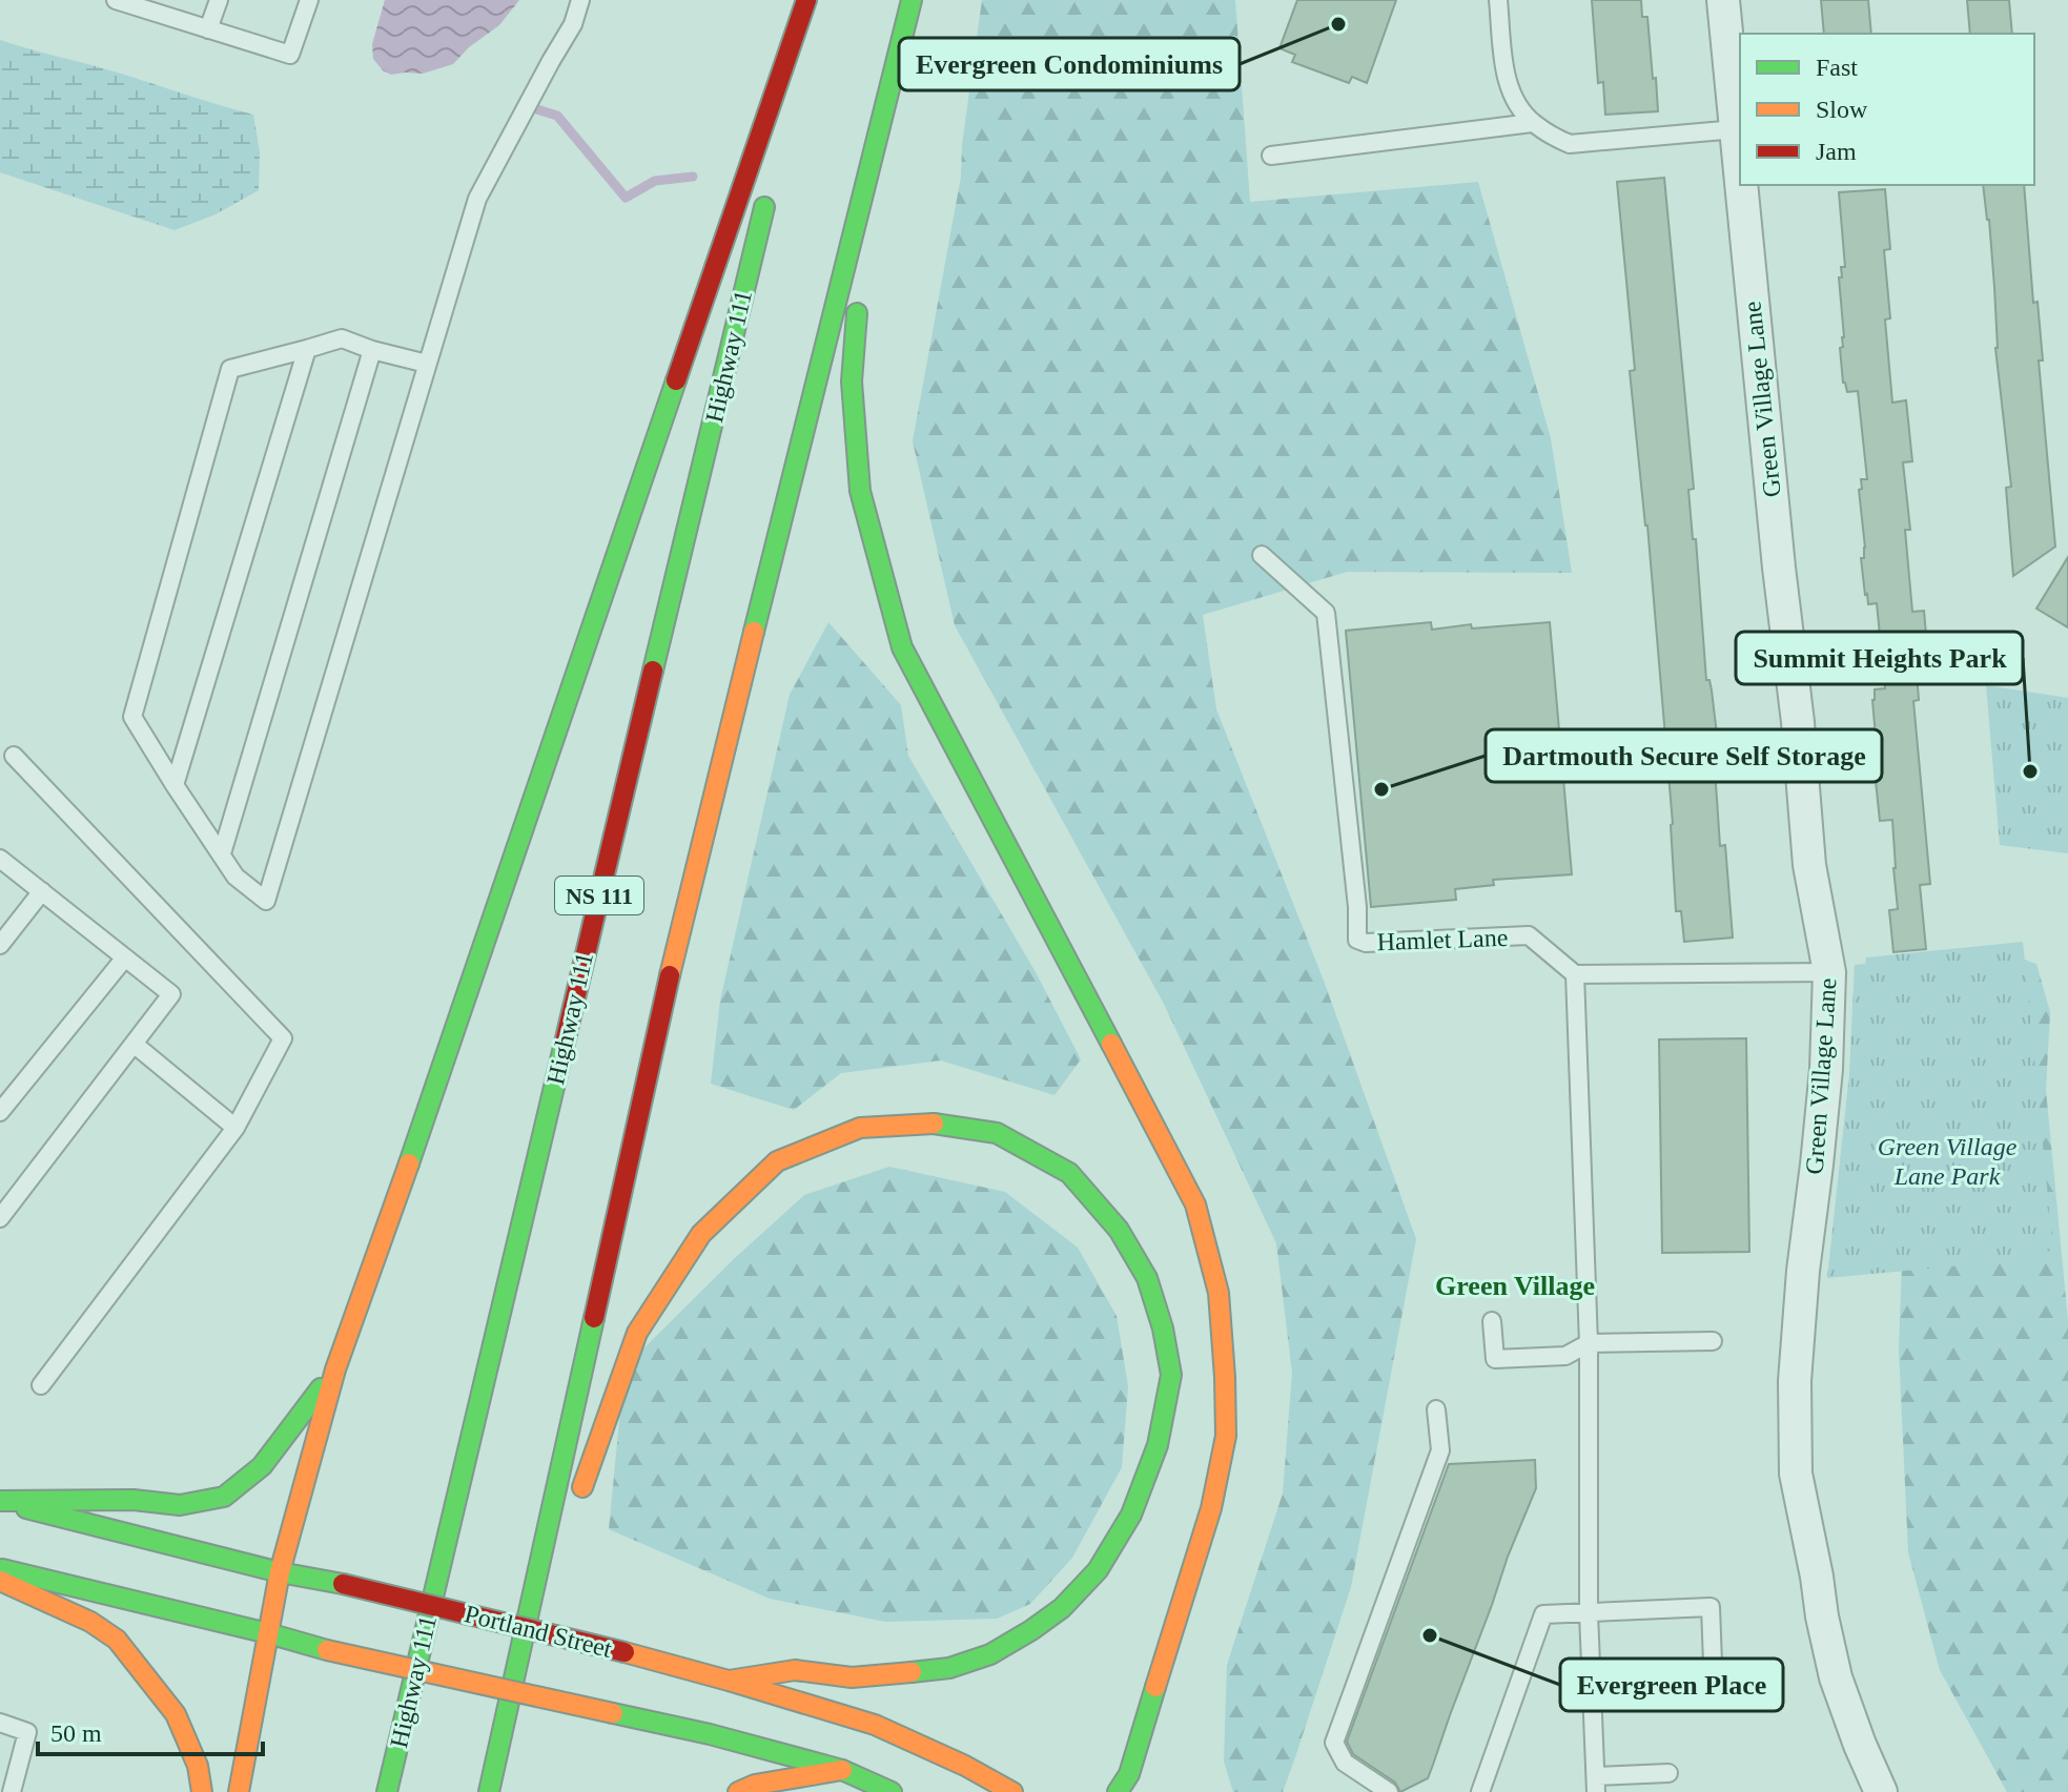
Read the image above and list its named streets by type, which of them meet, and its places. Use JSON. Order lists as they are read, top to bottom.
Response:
{
  "streets": {
    "main road": ["Highway 111", "NS 111", "Portland Street"],
    "street": ["Green Village Lane"],
    "lane": ["Hamlet Lane"]
  },
  "districts": ["Green Village"],
  "parks": ["Green Village Lane Park"],
  "places": [
    "Evergreen Condominiums",
    "Summit Heights Park",
    "Dartmouth Secure Self Storage",
    "Evergreen Place"
  ],
  "legend": ["Fast", "Slow", "Jam"],
  "scale_bar": "50 m"
}
